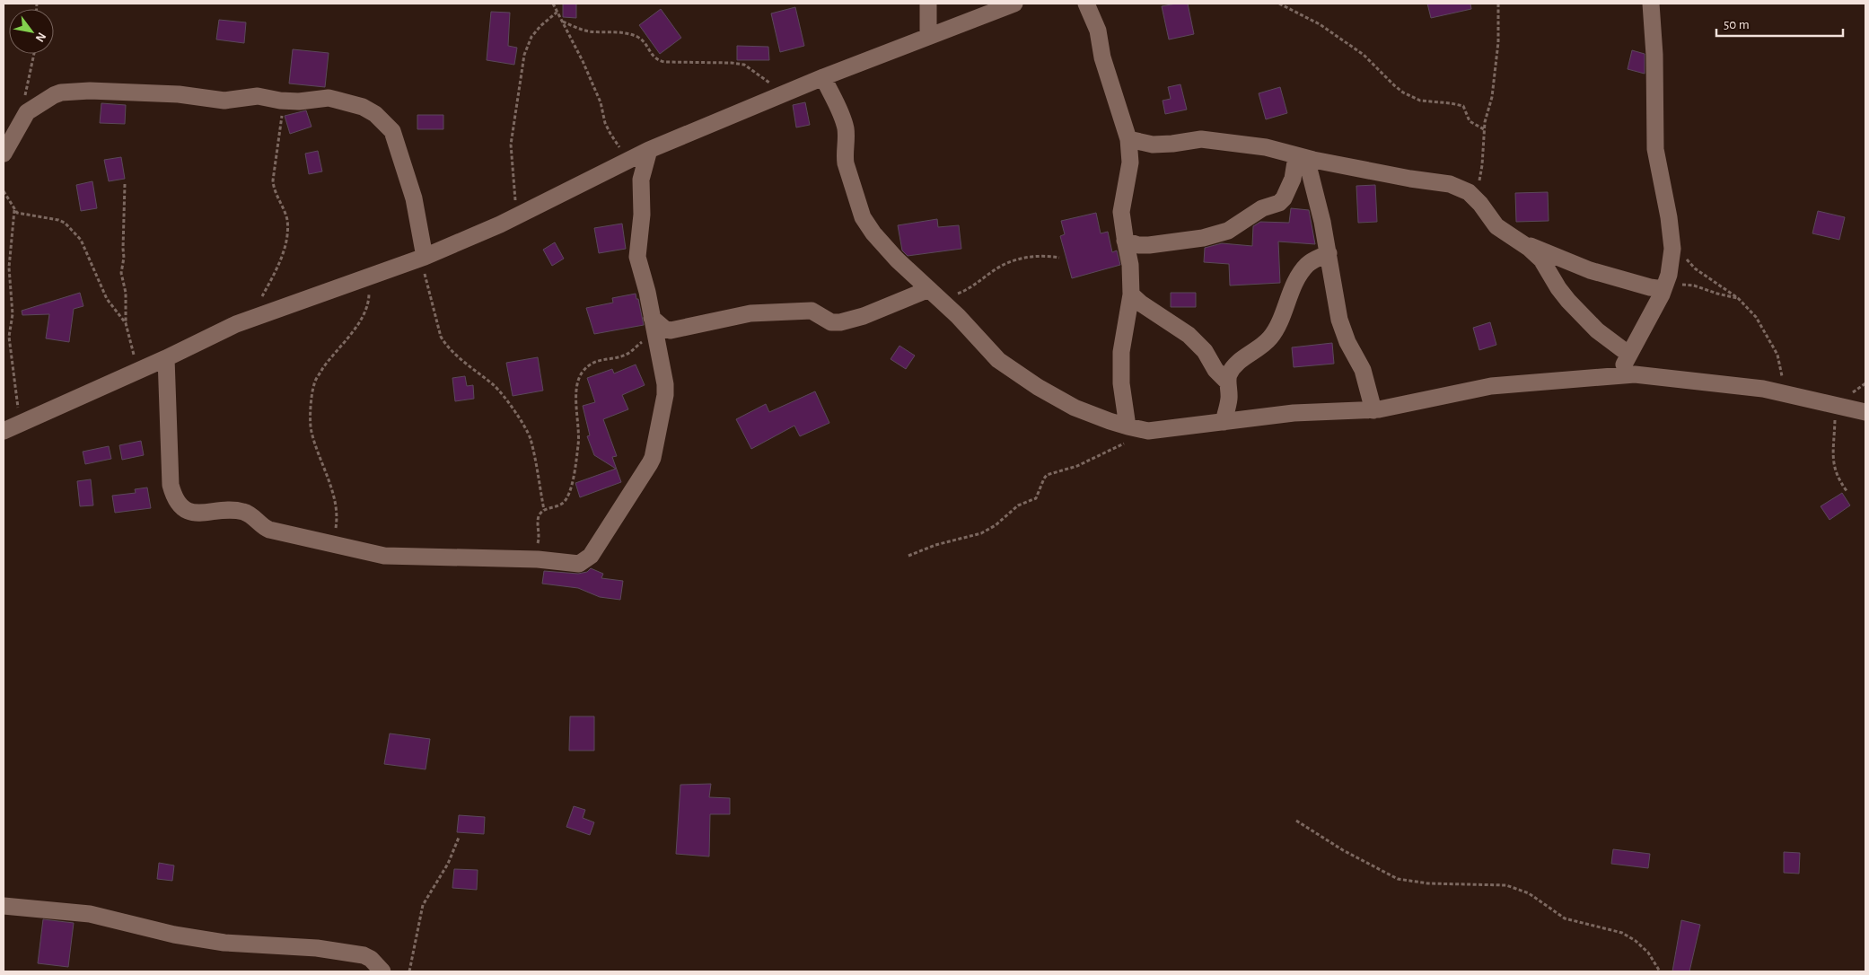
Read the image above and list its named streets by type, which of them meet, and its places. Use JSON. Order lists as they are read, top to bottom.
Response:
{
  "scale_bar": "50 m",
  "north": "bottom right"
}
